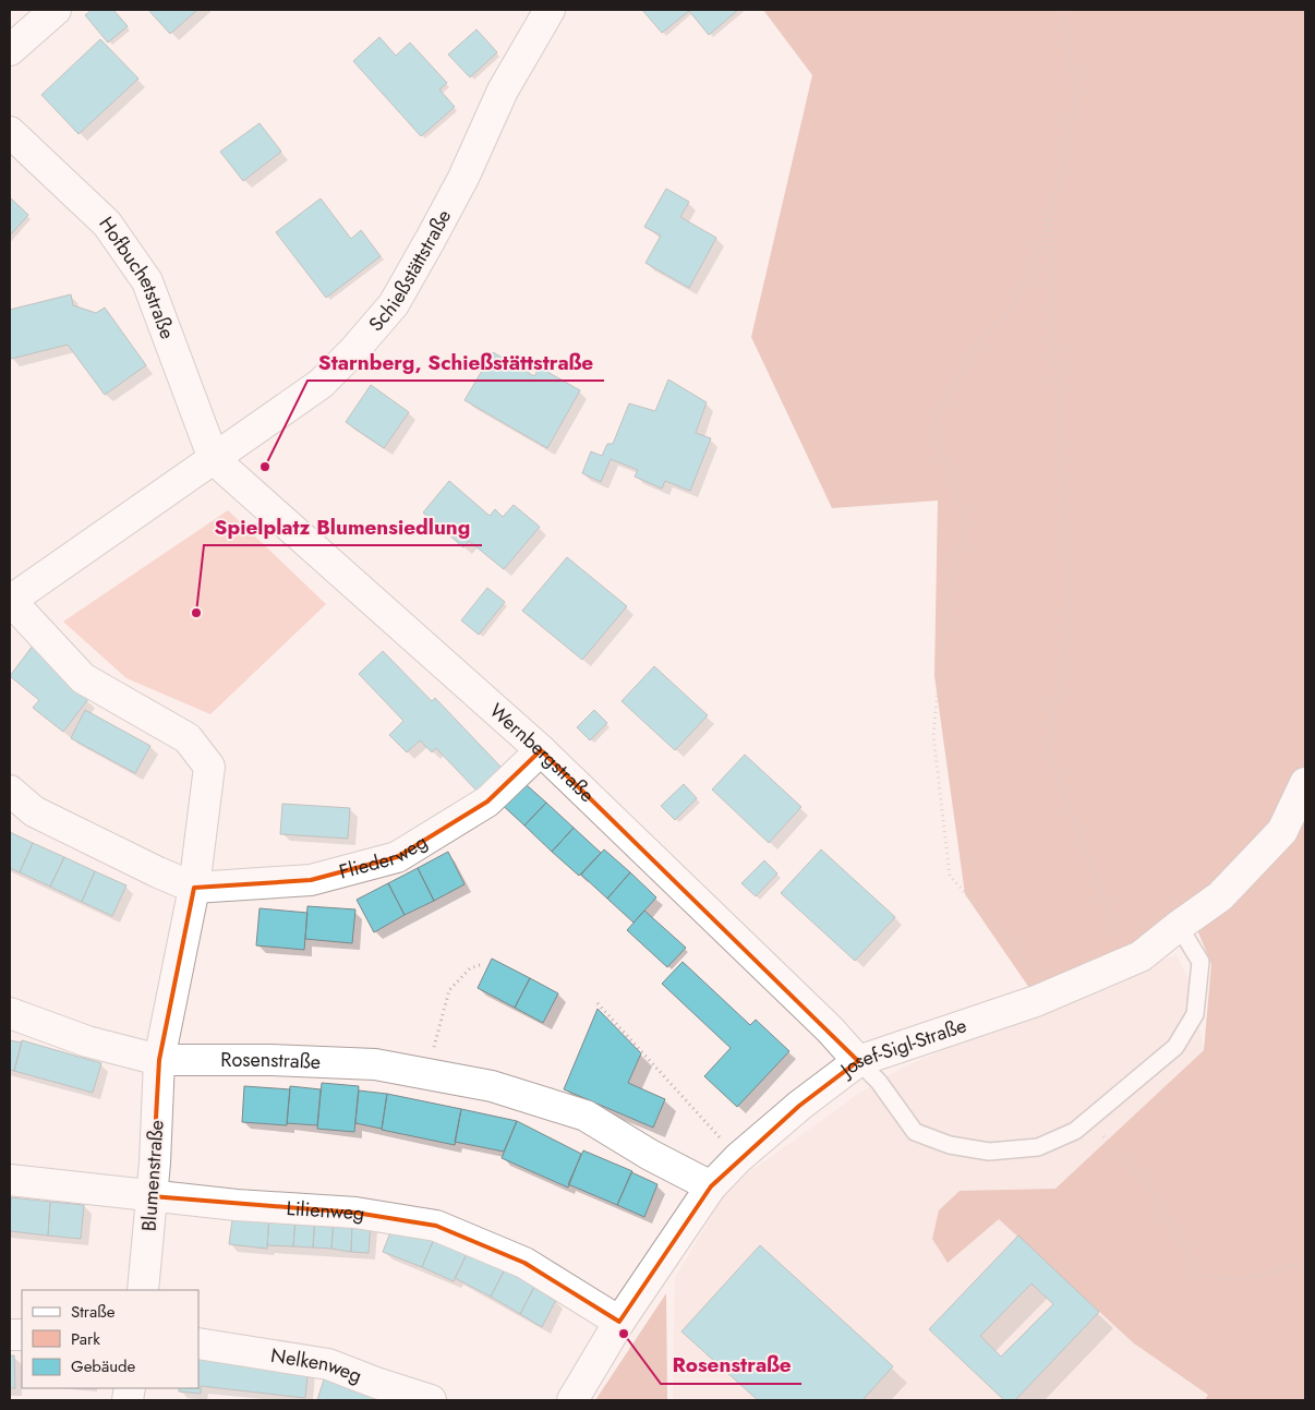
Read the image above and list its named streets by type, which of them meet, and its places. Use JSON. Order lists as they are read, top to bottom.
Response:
{
  "streets": {
    "street": [
      "Schießstättstraße",
      "Hofbuchetstraße",
      "Wernbergstraße",
      "Fliederweg",
      "Josef-Sigl-Straße",
      "Rosenstraße",
      "Blumenstraße",
      "Lilienweg",
      "Nelkenweg"
    ]
  },
  "crossings": [
    ["Schießstättstraße", "Hofbuchetstraße"],
    ["Schießstättstraße", "Wernbergstraße"],
    ["Hofbuchetstraße", "Wernbergstraße"],
    ["Wernbergstraße", "Fliederweg"],
    ["Wernbergstraße", "Josef-Sigl-Straße"],
    ["Josef-Sigl-Straße", "Rosenstraße"],
    ["Josef-Sigl-Straße", "Lilienweg"],
    ["Rosenstraße", "Blumenstraße"],
    ["Blumenstraße", "Lilienweg"]
  ],
  "places": ["Starnberg, Schießstättstraße", "Spielplatz Blumensiedlung", "Rosenstraße"],
  "legend": ["Straße", "Park", "Gebäude"]
}
